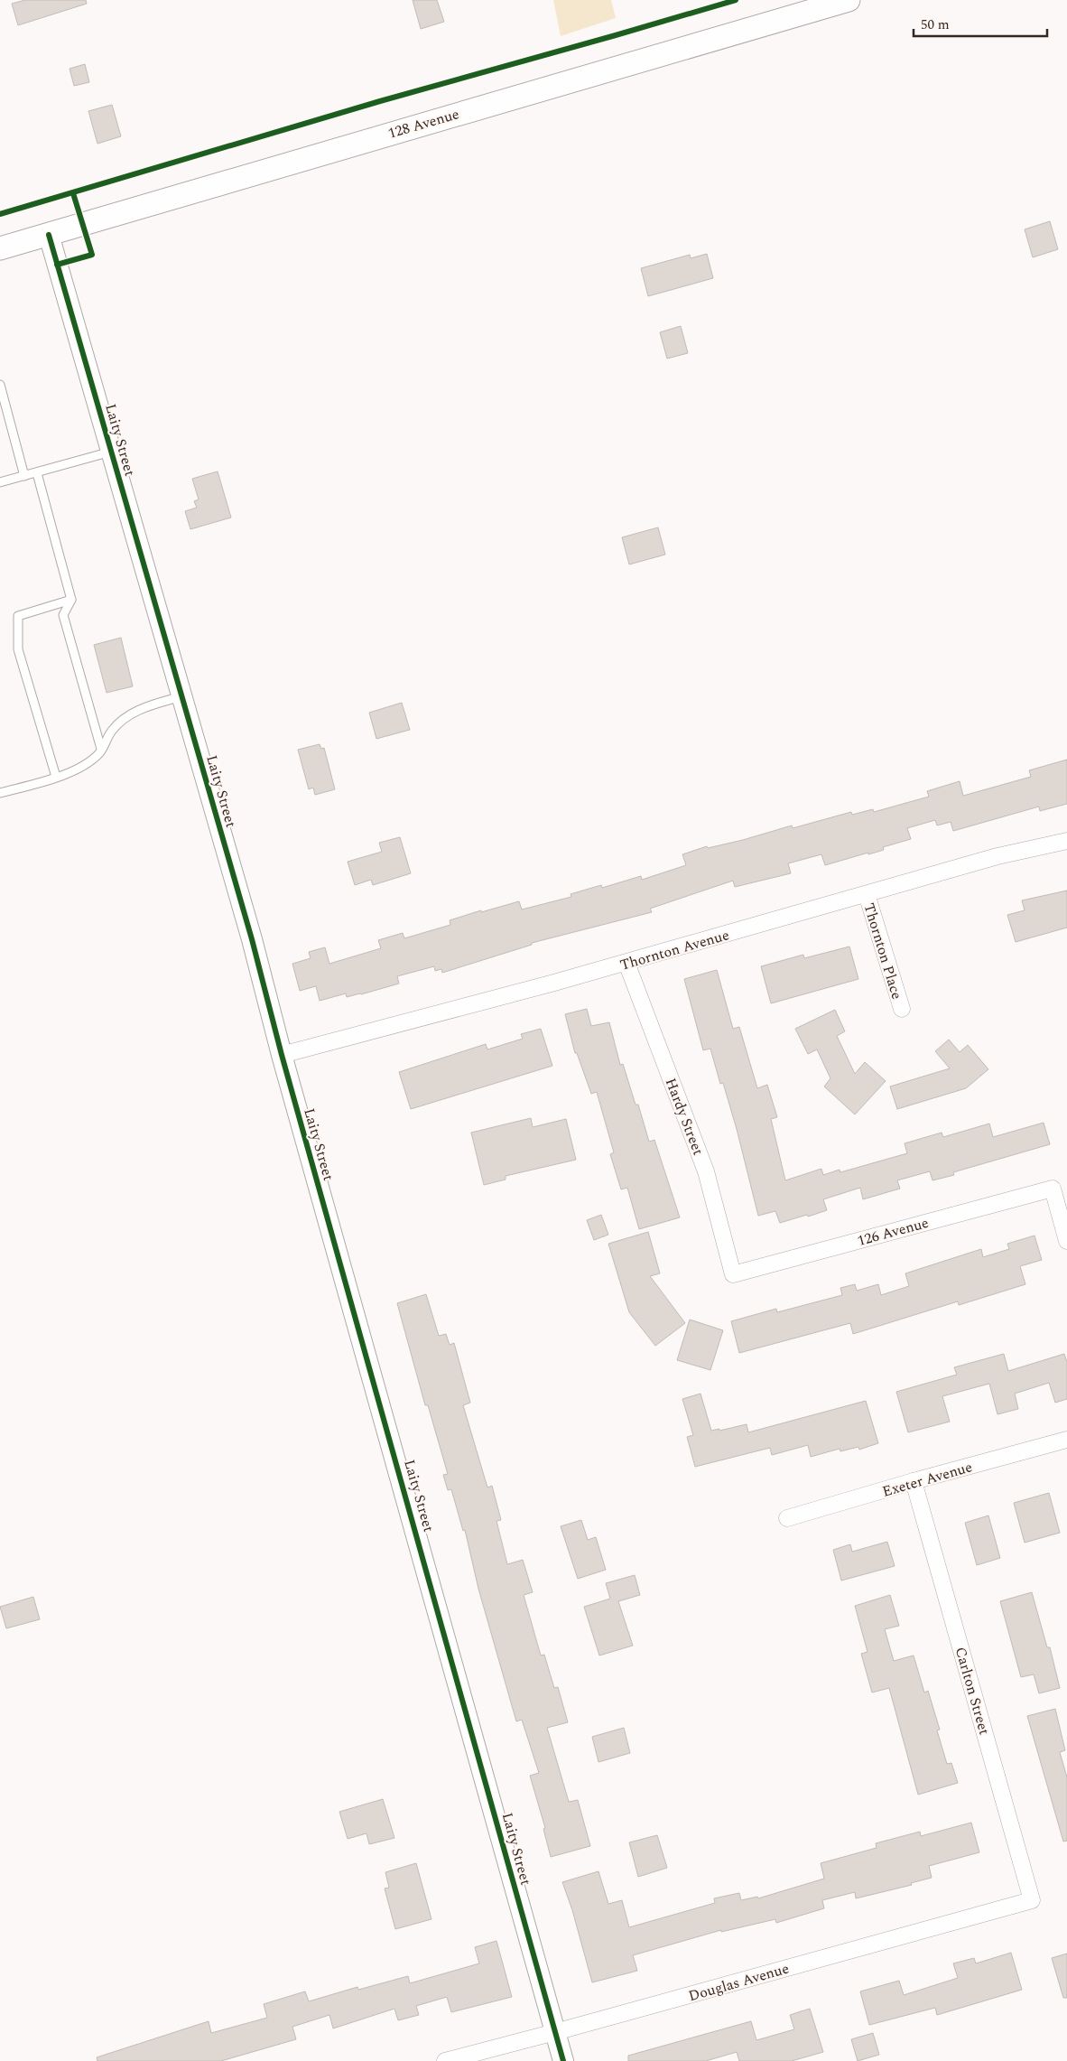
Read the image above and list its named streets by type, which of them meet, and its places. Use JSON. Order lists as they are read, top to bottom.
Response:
{
  "streets": {
    "main road": ["128 Avenue"],
    "street": [
      "Laity Street",
      "Thornton Avenue",
      "Thornton Place",
      "Hardy Street",
      "126 Avenue",
      "Exeter Avenue",
      "Carlton Street",
      "Douglas Avenue"
    ]
  },
  "crossings": [
    ["128 Avenue", "Laity Street"],
    ["Laity Street", "Thornton Avenue"],
    ["Laity Street", "Douglas Avenue"],
    ["Thornton Avenue", "Thornton Place"],
    ["Thornton Avenue", "Hardy Street"],
    ["Hardy Street", "126 Avenue"],
    ["Exeter Avenue", "Carlton Street"],
    ["Carlton Street", "Douglas Avenue"]
  ],
  "scale_bar": "50 m"
}
